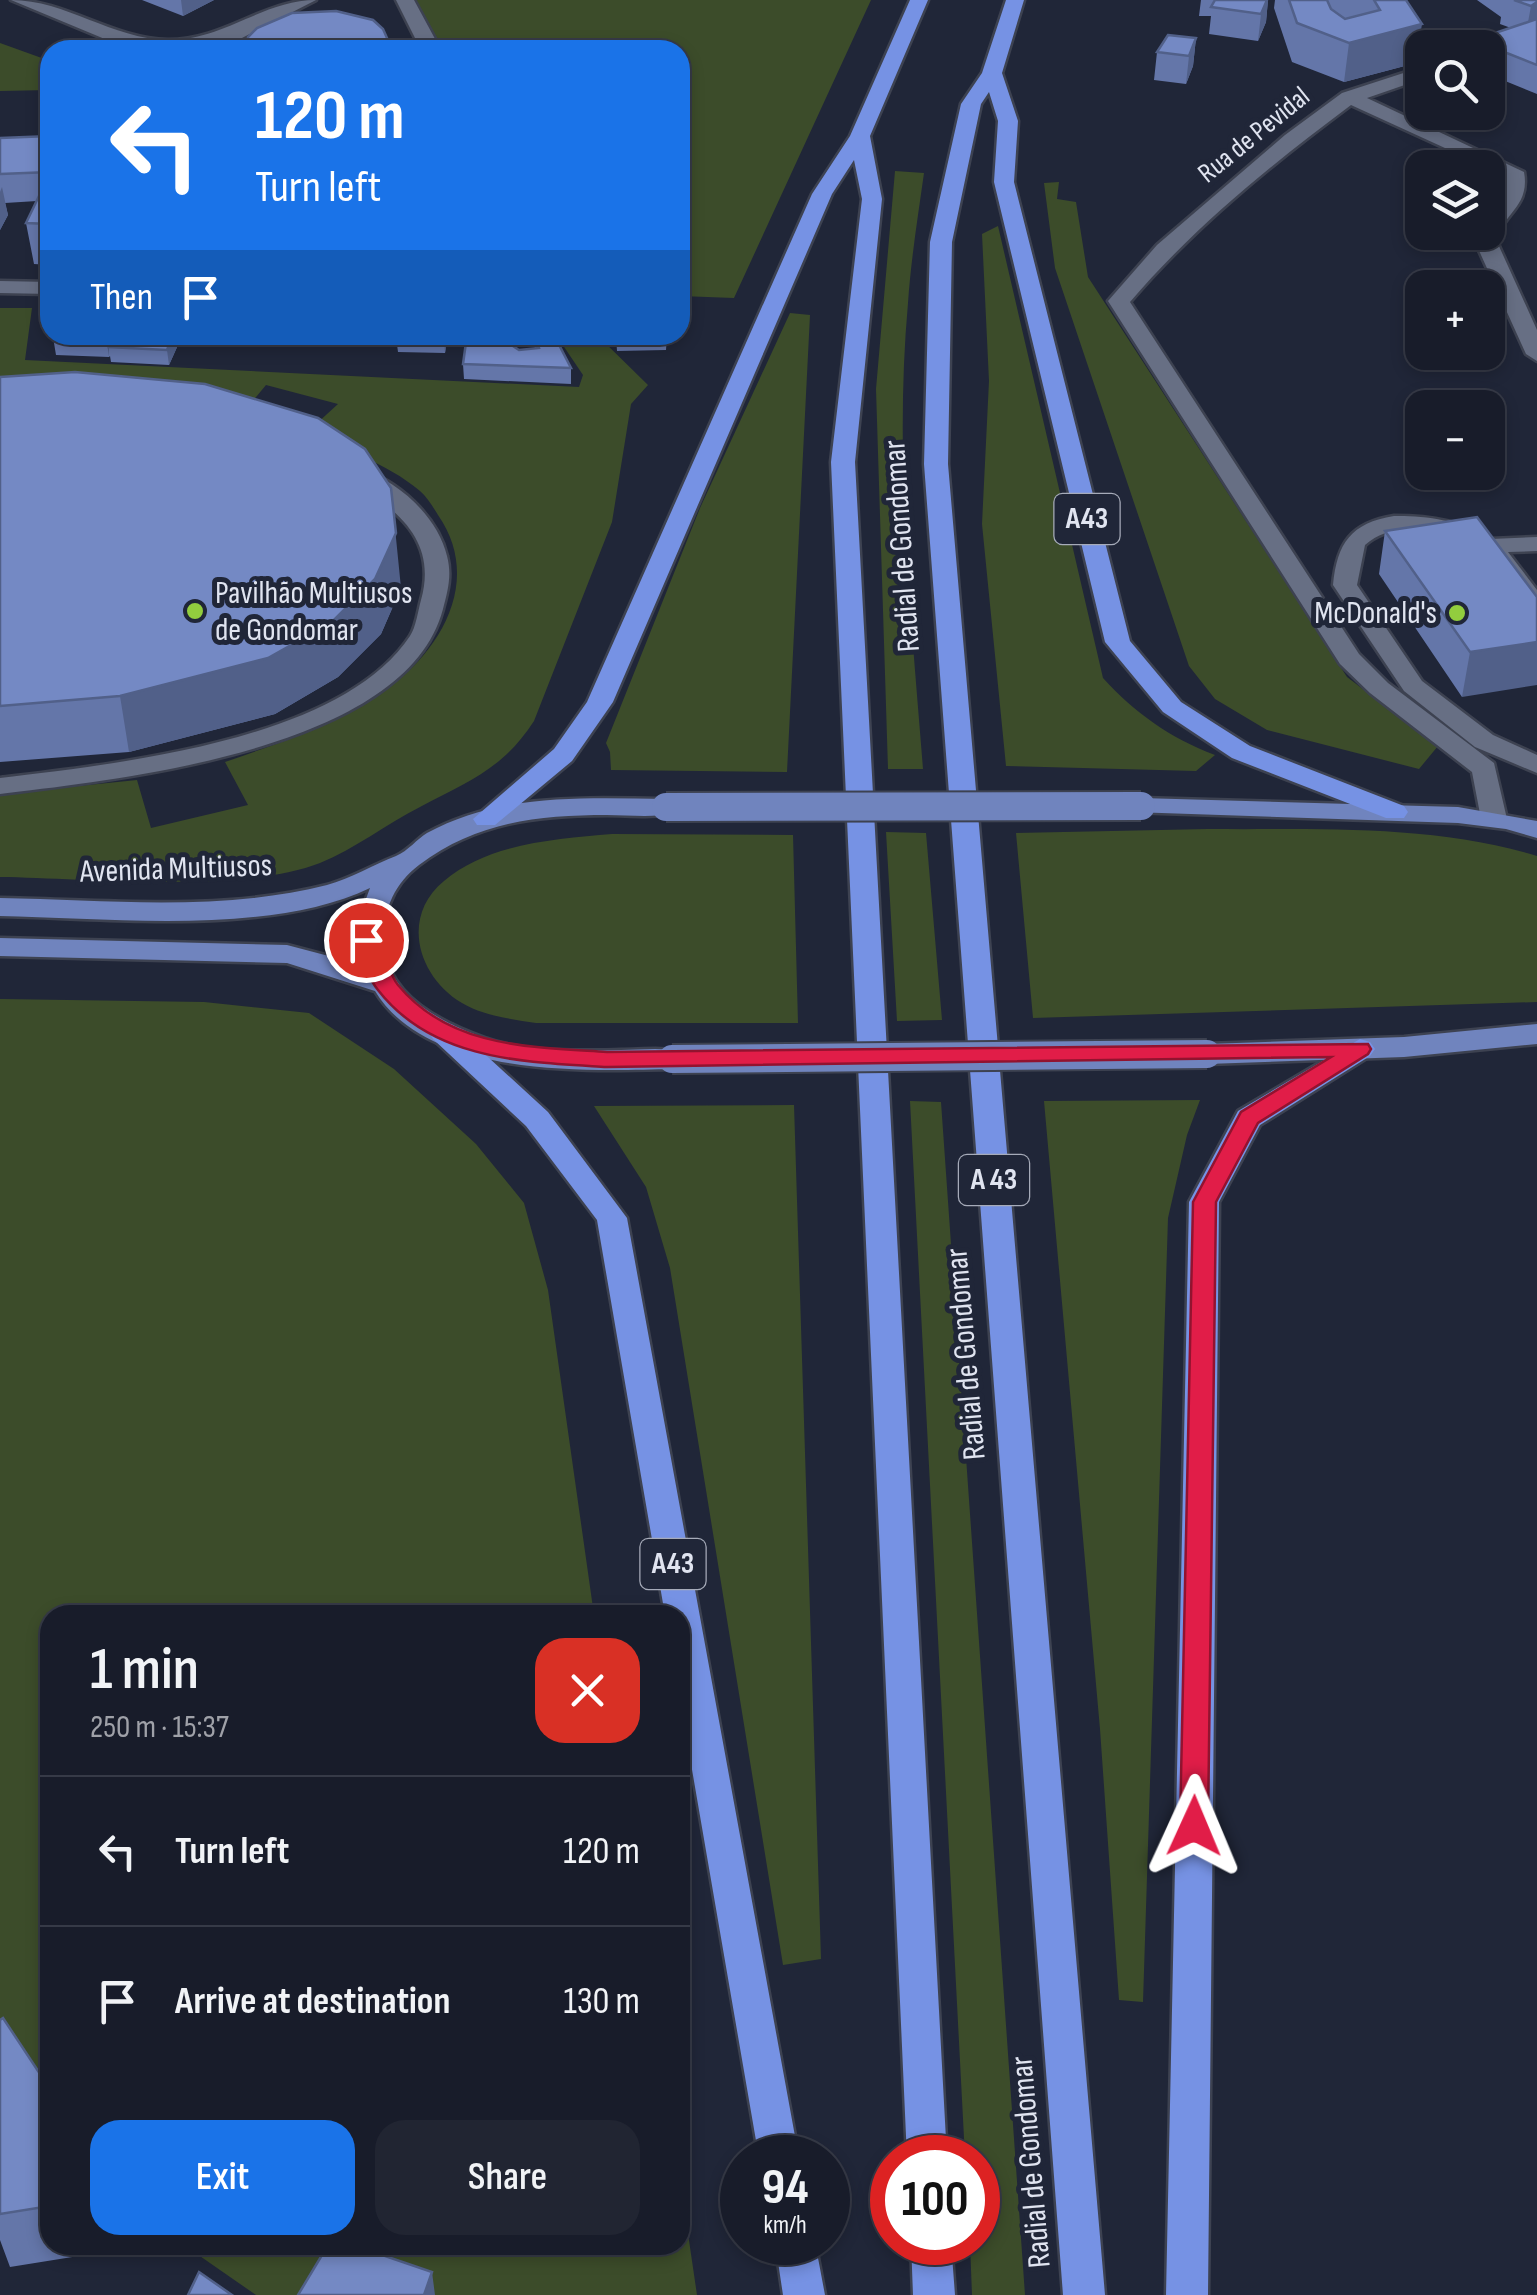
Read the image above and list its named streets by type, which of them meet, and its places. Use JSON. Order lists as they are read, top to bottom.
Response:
{
  "streets": {
    "highway": ["A43", "Radial de Gondomar", "A 43"],
    "main road": ["Avenida Multiusos"],
    "street": ["Rua de Pevidal"]
  },
  "crossings": [
    ["Rua de Pevidal", "Avenida Multiusos"],
    ["A43", "Radial de Gondomar"],
    ["A43", "Avenida Multiusos"]
  ],
  "places": ["Pavilhão Multiusos de Gondomar", "McDonald's"],
  "page": {
    "map_buttons": ["+", "−"],
    "turn": ["120 m", "Turn left"],
    "then": "Then",
    "heading": ["1 min", "250 m · 15:37"],
    "list": [
      {
        "name": "Turn left",
        "value": "120 m"
      },
      {
        "name": "Arrive at destination",
        "value": "130 m"
      }
    ],
    "buttons": ["Exit", "Share"],
    "speed": "94 km/h",
    "limit": "100"
  }
}
